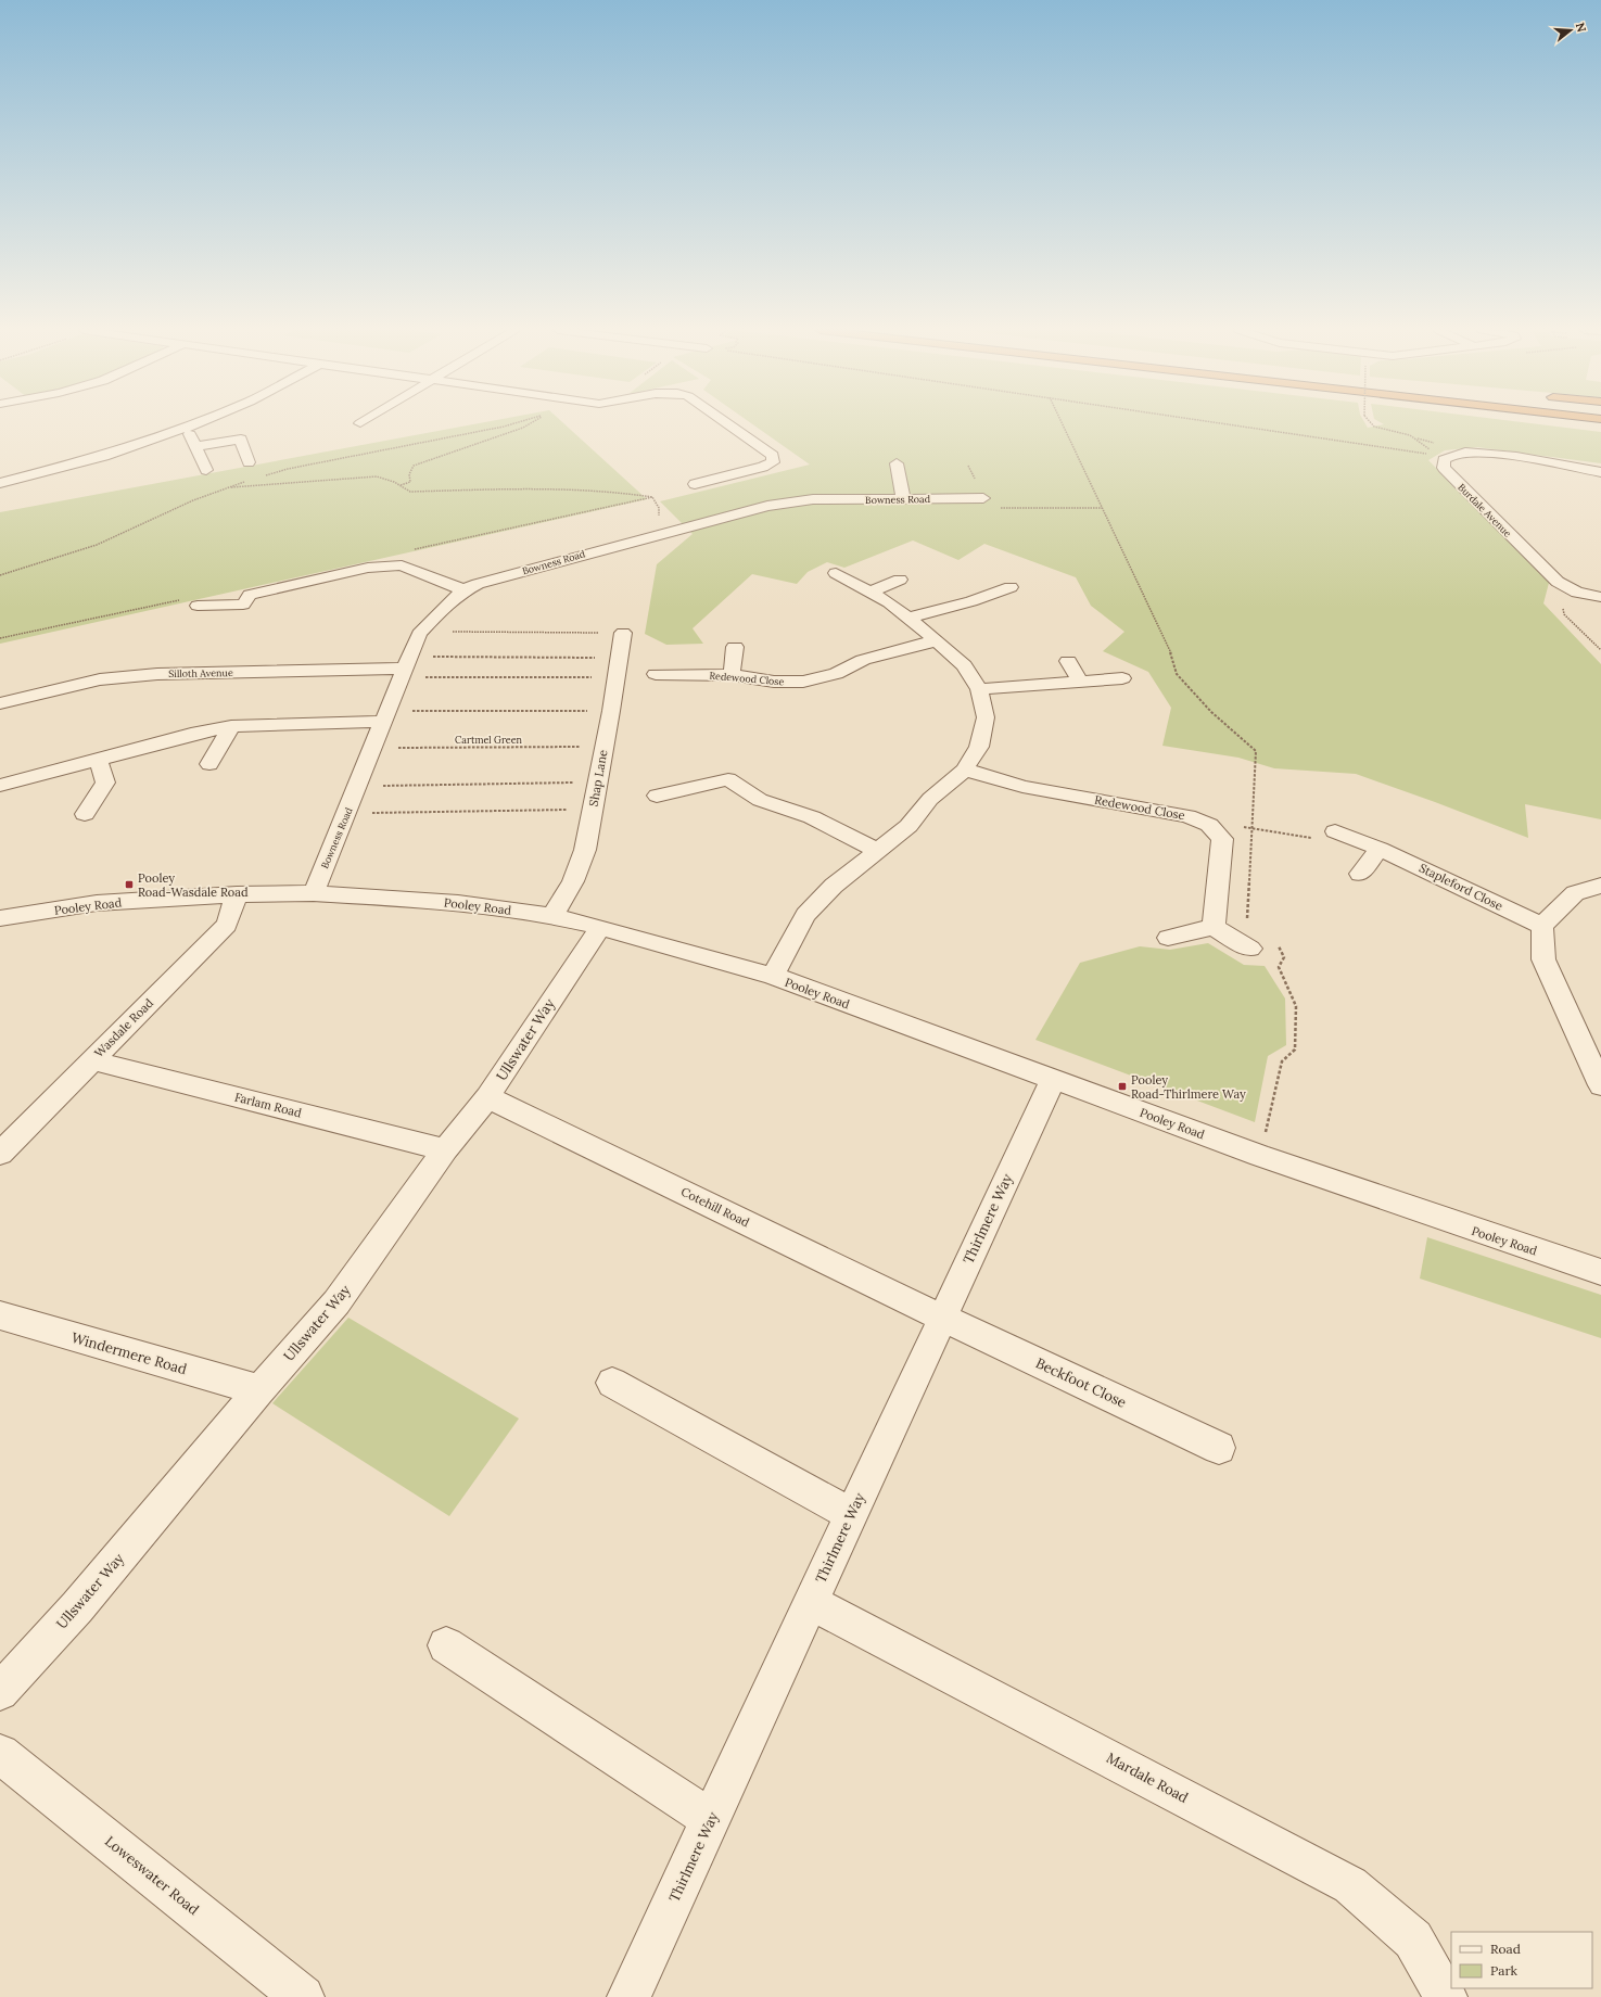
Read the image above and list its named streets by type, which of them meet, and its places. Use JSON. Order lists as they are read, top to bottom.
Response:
{
  "streets": {
    "street": [
      "Bowness Road",
      "Burdale Avenue",
      "Silloth Avenue",
      "Redewood Close",
      "Shap Lane",
      "Stapleford Close",
      "Pooley Road",
      "Wasdale Road",
      "Ullswater Way",
      "Farlam Road",
      "Cotehill Road",
      "Thirlmere Way",
      "Windermere Road",
      "Beckfoot Close",
      "Mardale Road",
      "Loweswater Road"
    ],
    "path": ["Cartmel Green"]
  },
  "crossings": [
    ["Bowness Road", "Silloth Avenue"],
    ["Bowness Road", "Cartmel Green"],
    ["Bowness Road", "Pooley Road"],
    ["Cartmel Green", "Shap Lane"],
    ["Shap Lane", "Pooley Road"],
    ["Pooley Road", "Wasdale Road"],
    ["Pooley Road", "Ullswater Way"],
    ["Pooley Road", "Thirlmere Way"],
    ["Wasdale Road", "Farlam Road"],
    ["Ullswater Way", "Farlam Road"],
    ["Ullswater Way", "Cotehill Road"],
    ["Ullswater Way", "Windermere Road"],
    ["Cotehill Road", "Thirlmere Way"],
    ["Cotehill Road", "Beckfoot Close"],
    ["Thirlmere Way", "Beckfoot Close"],
    ["Thirlmere Way", "Mardale Road"]
  ],
  "places": {
    "transit": ["Pooley Road-Wasdale Road", "Pooley Road-Thirlmere Way"]
  },
  "legend": ["Road", "Park"],
  "north": "right"
}
